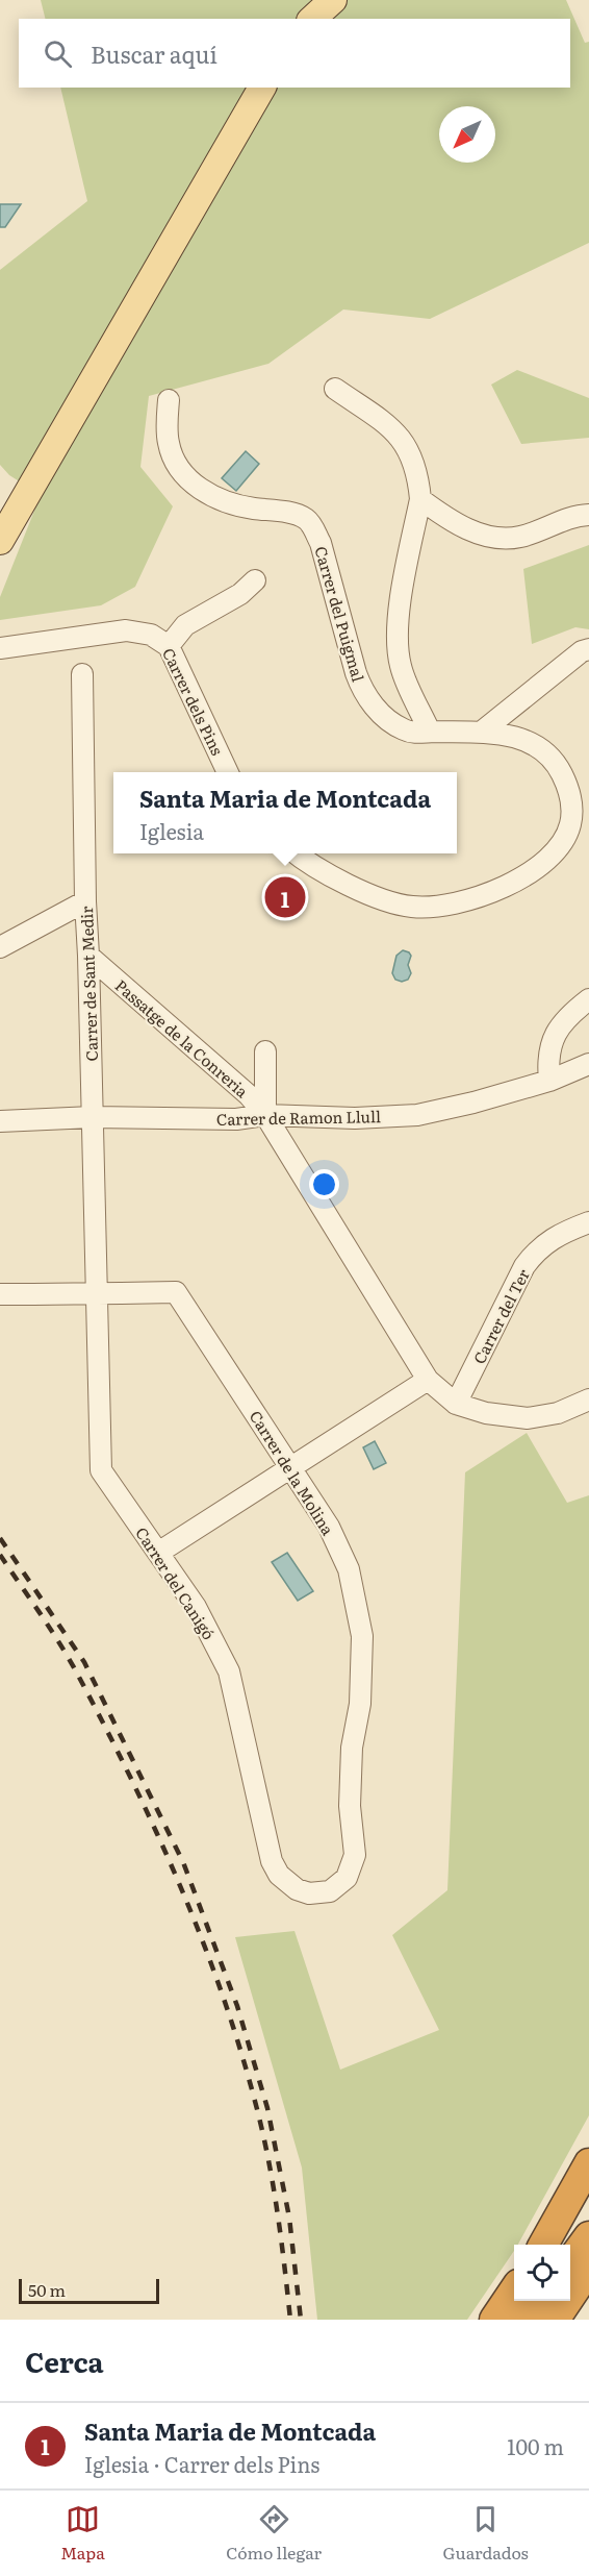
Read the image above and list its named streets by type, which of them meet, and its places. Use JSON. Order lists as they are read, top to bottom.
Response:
{
  "streets": {
    "street": [
      "Carrer del Puigmal",
      "Carrer dels Pins",
      "Carrer de Sant Medir",
      "Passatge de la Conreria",
      "Carrer de Ramon Llull",
      "Carrer del Ter",
      "Carrer de la Molina",
      "Carrer del Canigó"
    ]
  },
  "crossings": [
    ["Carrer de Sant Medir", "Passatge de la Conreria"],
    ["Carrer de Sant Medir", "Carrer de Ramon Llull"],
    ["Carrer de Sant Medir", "Carrer de la Molina"],
    ["Carrer de Sant Medir", "Carrer del Canigó"],
    ["Passatge de la Conreria", "Carrer de Ramon Llull"],
    ["Passatge de la Conreria", "Carrer del Ter"],
    ["Carrer de la Molina", "Carrer del Canigó"]
  ],
  "scale_bar": "50 m",
  "north": "bottom left",
  "page": {
    "search": "Buscar aquí",
    "popup": ["Santa Maria de Montcada", "Iglesia"],
    "pins": "1",
    "scale": "50 m",
    "heading": "Cerca",
    "list": [
      {
        "mark": "1",
        "name": "Santa Maria de Montcada",
        "note": "Iglesia · Carrer dels Pins",
        "value": "100 m"
      }
    ],
    "nav": ["Mapa", "Cómo llegar", "Guardados"]
  }
}
